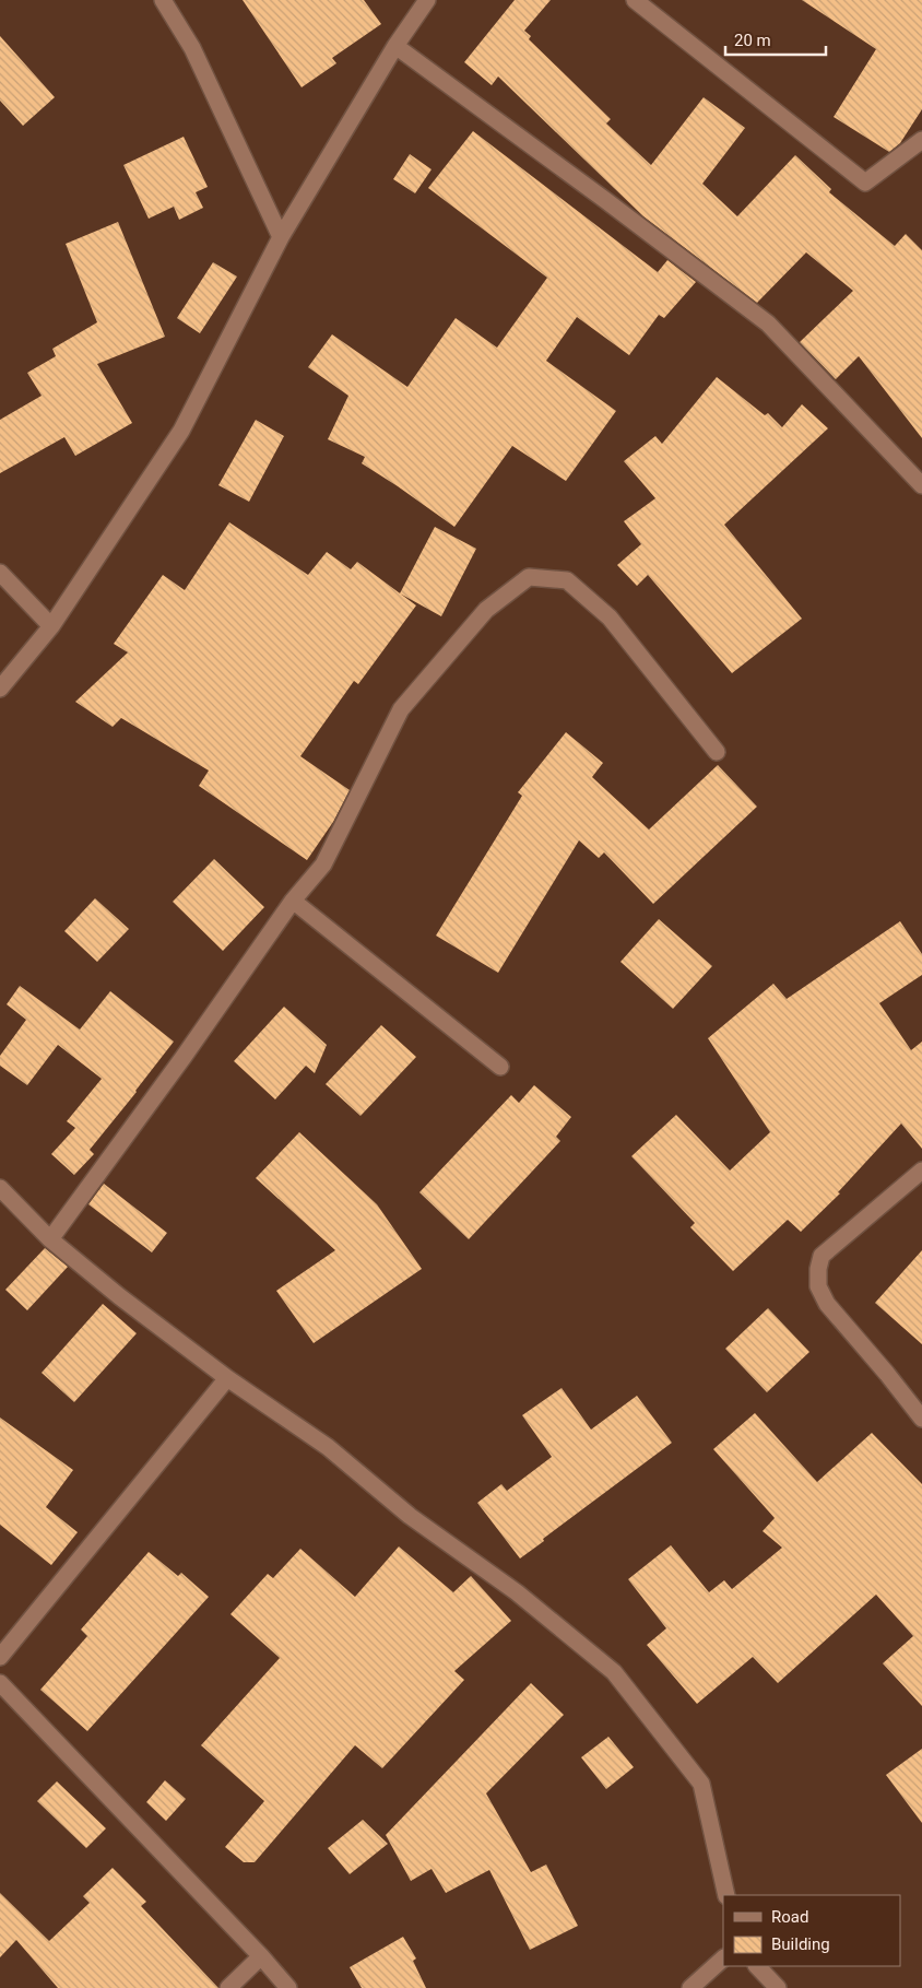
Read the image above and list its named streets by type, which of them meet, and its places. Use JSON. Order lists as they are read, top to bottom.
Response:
{
  "legend": ["Road", "Building"],
  "scale_bar": "20 m"
}
